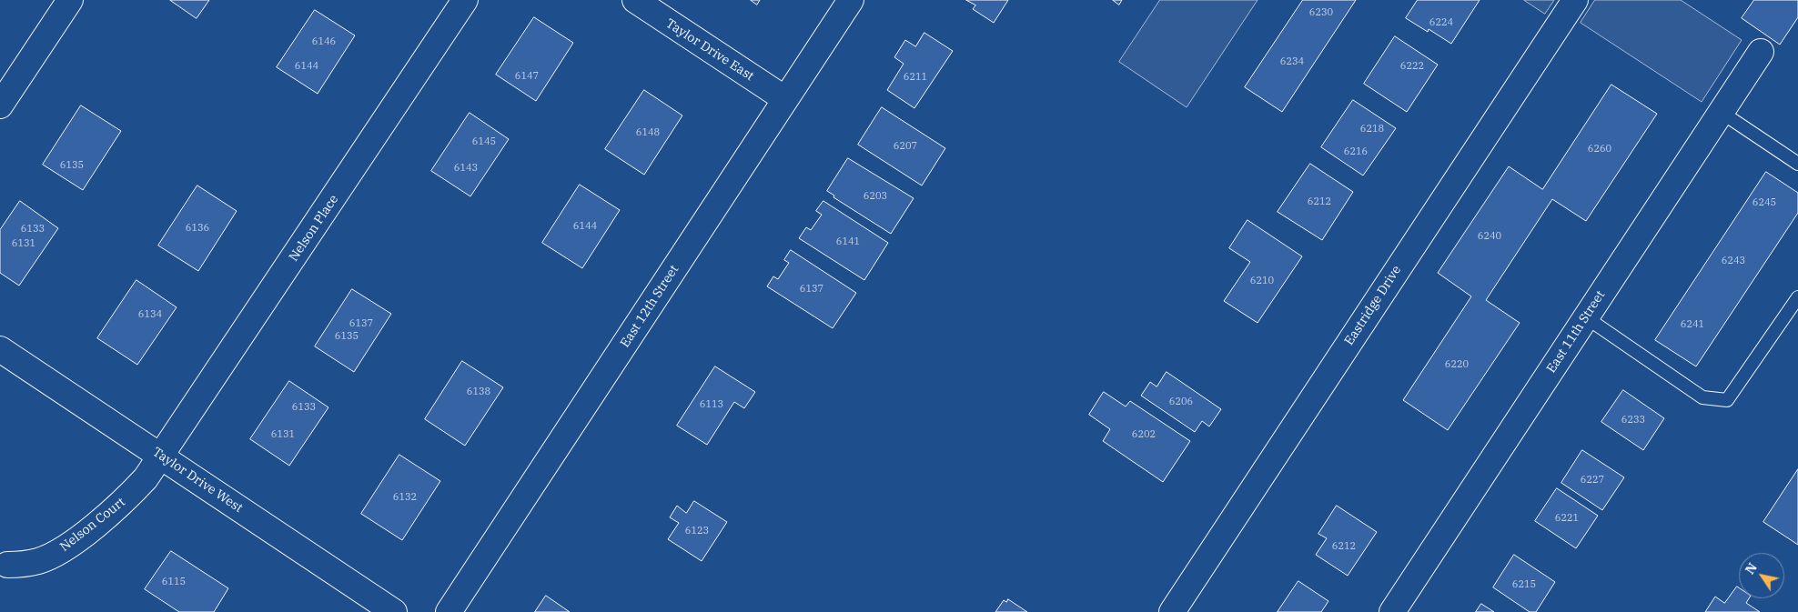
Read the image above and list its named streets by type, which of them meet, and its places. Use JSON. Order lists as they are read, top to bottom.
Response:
{
  "streets": {
    "street": [
      "Taylor Drive East",
      "Nelson Place",
      "Eastridge Drive",
      "East 12th Street",
      "East 11th Street",
      "Taylor Drive West",
      "Nelson Court"
    ]
  },
  "crossings": [
    ["Taylor Drive East", "East 12th Street"],
    ["Nelson Place", "Taylor Drive West"],
    ["Nelson Place", "Nelson Court"],
    ["Taylor Drive West", "Nelson Court"]
  ],
  "house_numbers": [
    "6230",
    "6224",
    "6146",
    "6234",
    "6144",
    "6222",
    "6147",
    "6211",
    "6218",
    "6148",
    "6145",
    "6207",
    "6260",
    "6216",
    "6135",
    "6143",
    "6203",
    "6212",
    "6245",
    "6144",
    "6136",
    "6133",
    "6240",
    "6141",
    "6131",
    "6243",
    "6210",
    "6137",
    "6134",
    "6137",
    "6241",
    "6135",
    "6220",
    "6138",
    "6206",
    "6113",
    "6133",
    "6233",
    "6131",
    "6202",
    "6227",
    "6132",
    "6221",
    "6123",
    "6212",
    "6115",
    "6215"
  ],
  "north": "top left"
}
